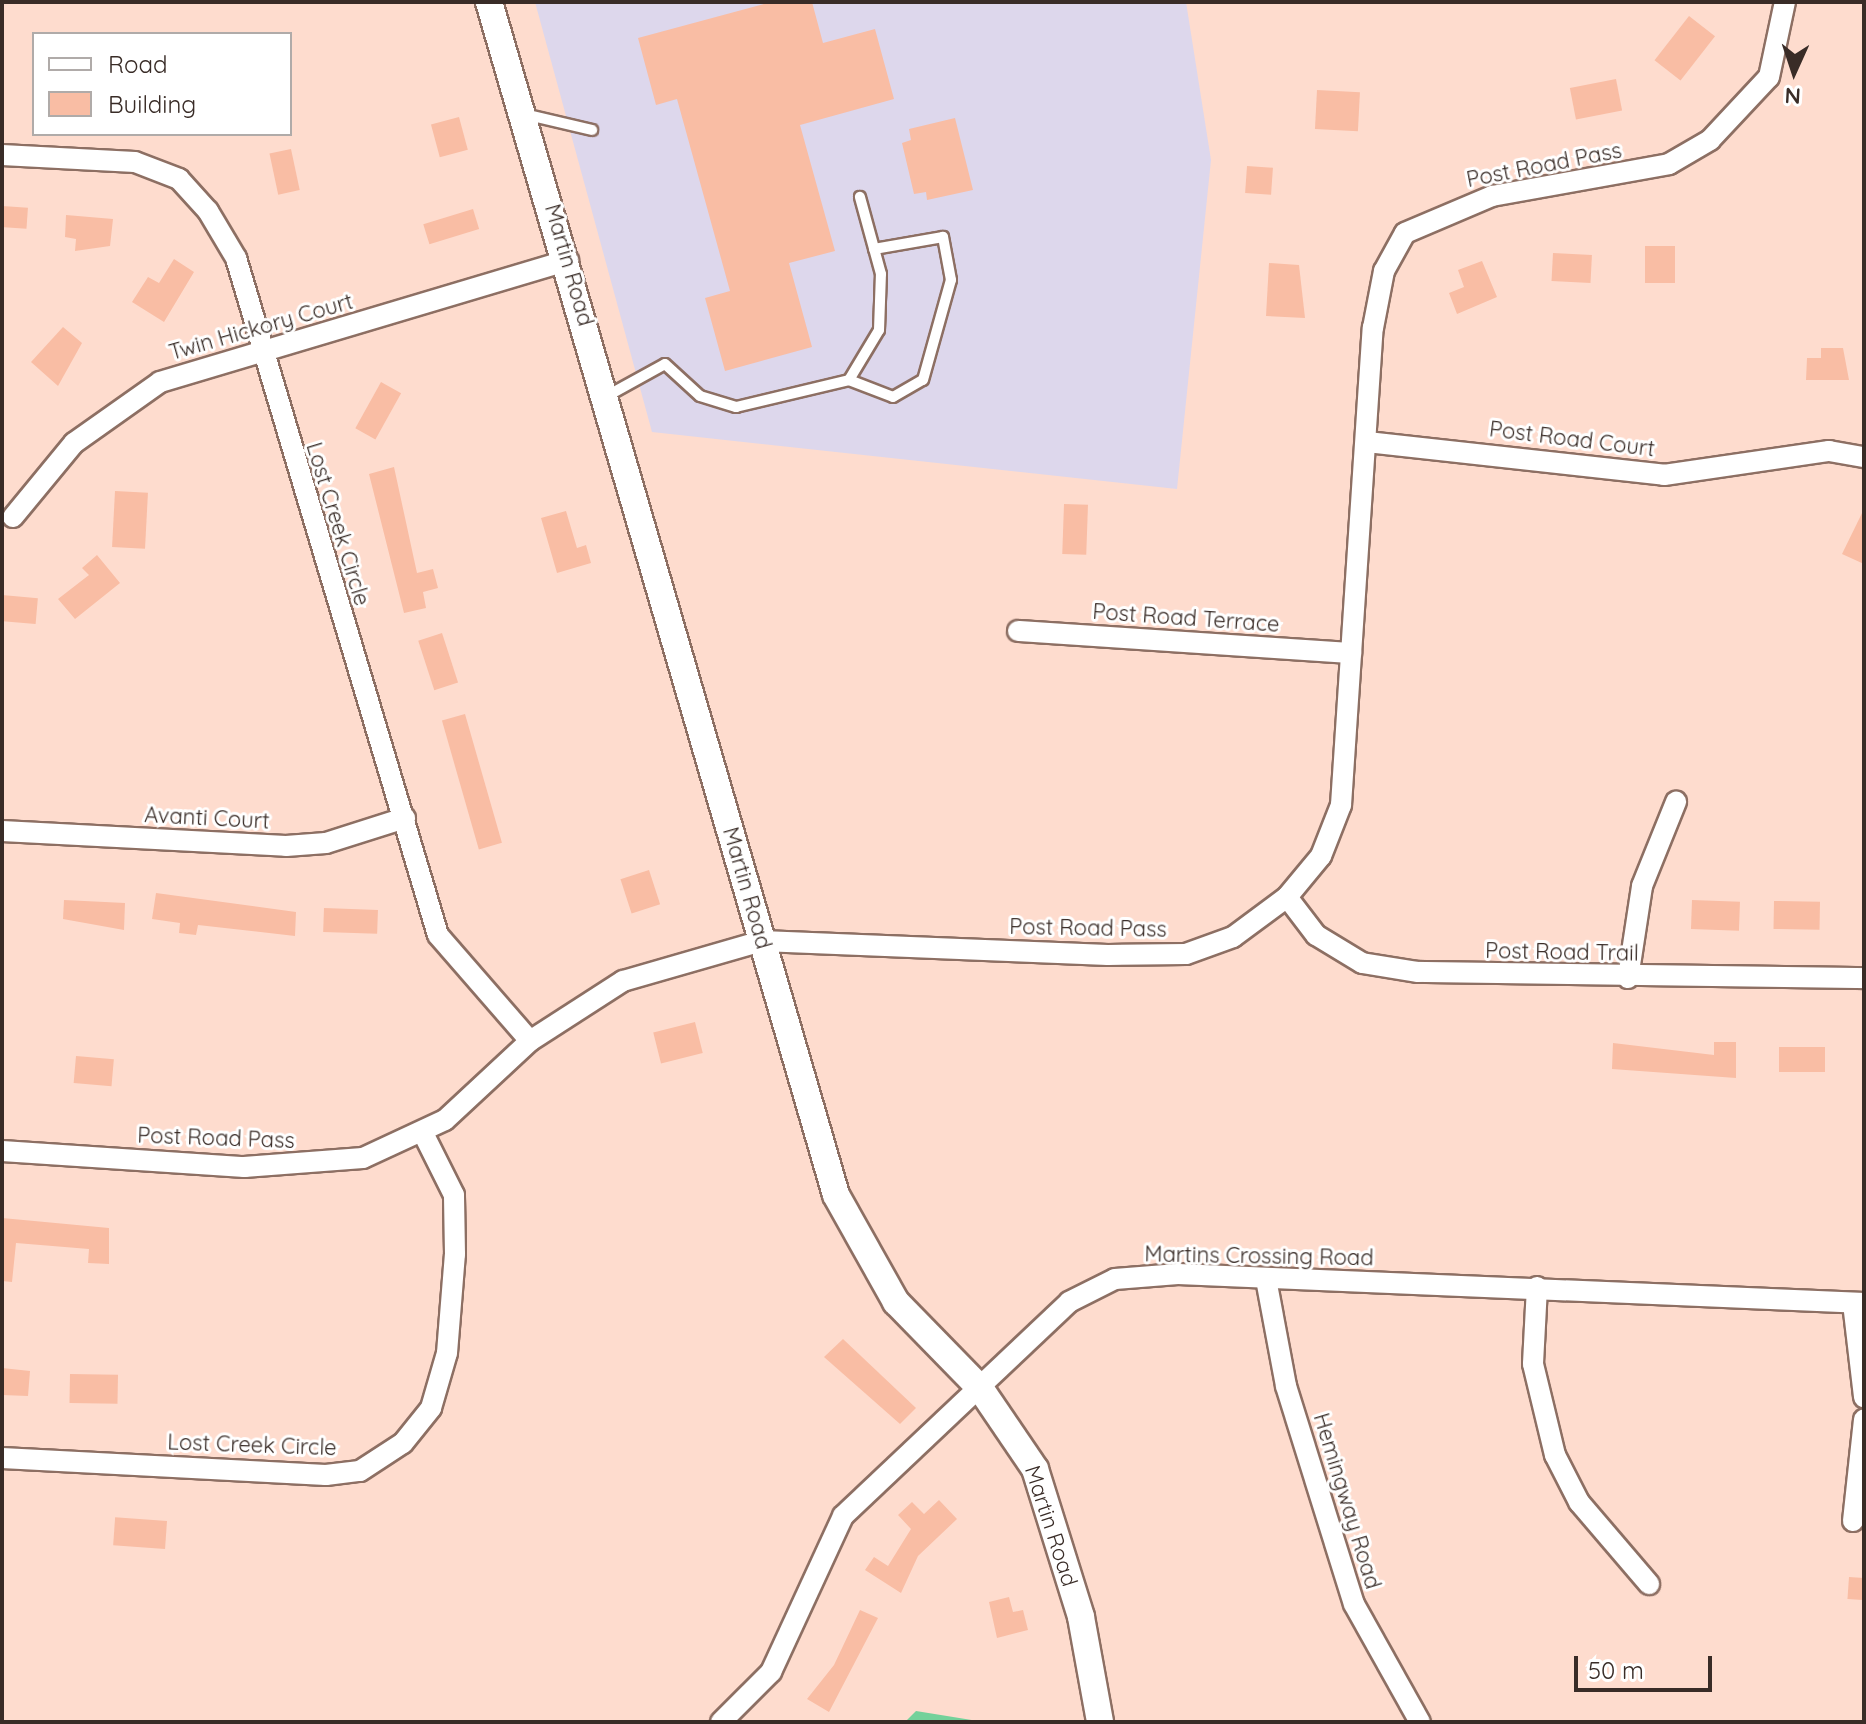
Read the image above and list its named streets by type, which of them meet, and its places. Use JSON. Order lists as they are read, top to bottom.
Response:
{
  "streets": {
    "street": [
      "Post Road Pass",
      "Martin Road",
      "Twin Hickory Court",
      "Post Road Court",
      "Lost Creek Circle",
      "Post Road Terrace",
      "Avanti Court",
      "Post Road Trail",
      "Martins Crossing Road",
      "Hemingway Road"
    ]
  },
  "crossings": [
    ["Post Road Pass", "Martin Road"],
    ["Post Road Pass", "Post Road Court"],
    ["Post Road Pass", "Lost Creek Circle"],
    ["Post Road Pass", "Post Road Terrace"],
    ["Post Road Pass", "Post Road Trail"],
    ["Martin Road", "Twin Hickory Court"],
    ["Martin Road", "Martins Crossing Road"],
    ["Twin Hickory Court", "Lost Creek Circle"],
    ["Lost Creek Circle", "Avanti Court"],
    ["Martins Crossing Road", "Hemingway Road"]
  ],
  "legend": ["Road", "Building"],
  "scale_bar": "50 m",
  "north": "bottom"
}
